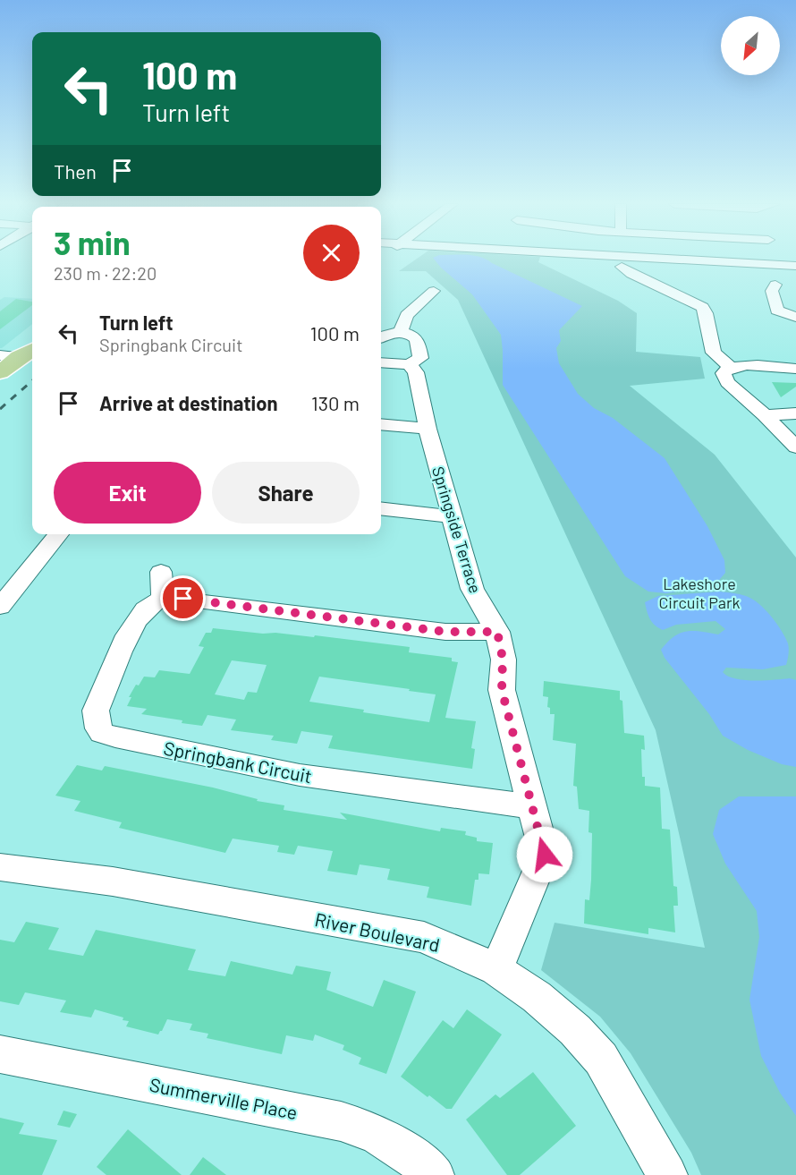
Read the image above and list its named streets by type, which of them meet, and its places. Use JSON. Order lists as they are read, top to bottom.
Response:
{
  "streets": {
    "street": [
      "Springside Terrace",
      "Springbank Circuit",
      "River Boulevard",
      "Summerville Place"
    ]
  },
  "crossings": [
    ["Springside Terrace", "Springbank Circuit"],
    ["Springside Terrace", "River Boulevard"]
  ],
  "parks": ["Lakeshore Circuit Park"],
  "north": "bottom left",
  "page": {
    "turn": ["100 m", "Turn left"],
    "then": "Then",
    "heading": ["3 min", "230 m · 22:20"],
    "list": [
      {
        "name": "Turn left",
        "note": "Springbank Circuit",
        "value": "100 m"
      },
      {
        "name": "Arrive at destination",
        "value": "130 m"
      }
    ],
    "buttons": ["Exit", "Share"]
  }
}
